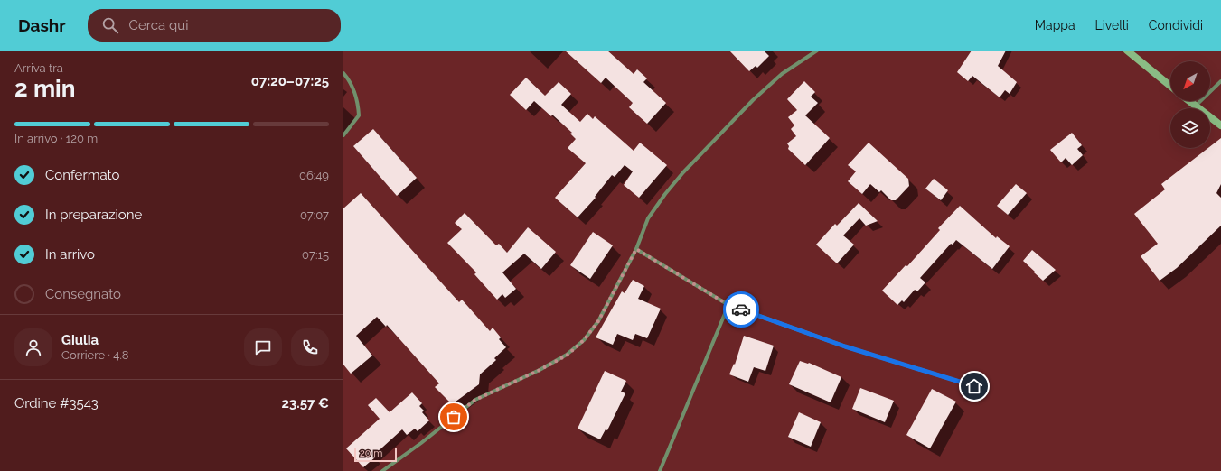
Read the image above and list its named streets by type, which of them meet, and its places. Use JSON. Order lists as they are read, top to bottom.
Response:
{
  "scale_bar": "20 m",
  "north": "bottom left",
  "page": {
    "header": "Dashr",
    "search": "Cerca qui",
    "nav": ["Mappa", "Livelli", "Condividi"],
    "heading": ["2 min", "Arriva tra", "07:20–07:25"],
    "panel": [
      "Giulia",
      "Corriere · 4.8",
      "Ordine #3543",
      "23.57 €"
    ],
    "bar": "In arrivo · 120 m",
    "list": [
      ["Confermato", "06:49"],
      ["In preparazione", "07:07"],
      ["In arrivo", "07:15"],
      "Consegnato"
    ],
    "scale": "20 m"
  }
}
